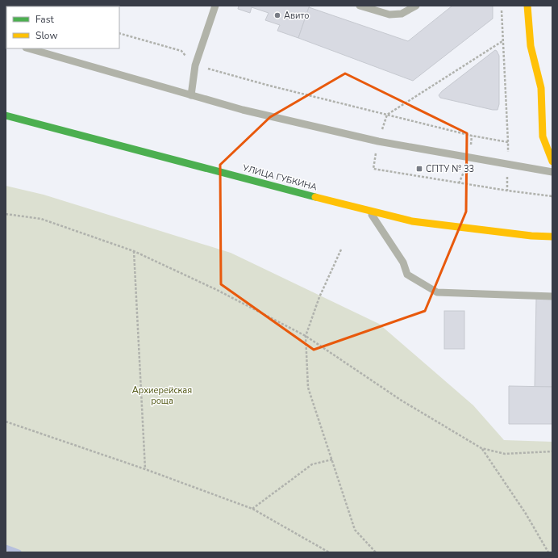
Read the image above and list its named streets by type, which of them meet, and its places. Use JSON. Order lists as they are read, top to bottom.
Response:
{
  "streets": {
    "main road": ["УЛИЦА ГУБКИНА"]
  },
  "parks": ["Архиерейская роща"],
  "places": {
    "other": ["Авито"],
    "transit": ["СПТУ № 33"]
  },
  "legend": ["Fast", "Slow"]
}
